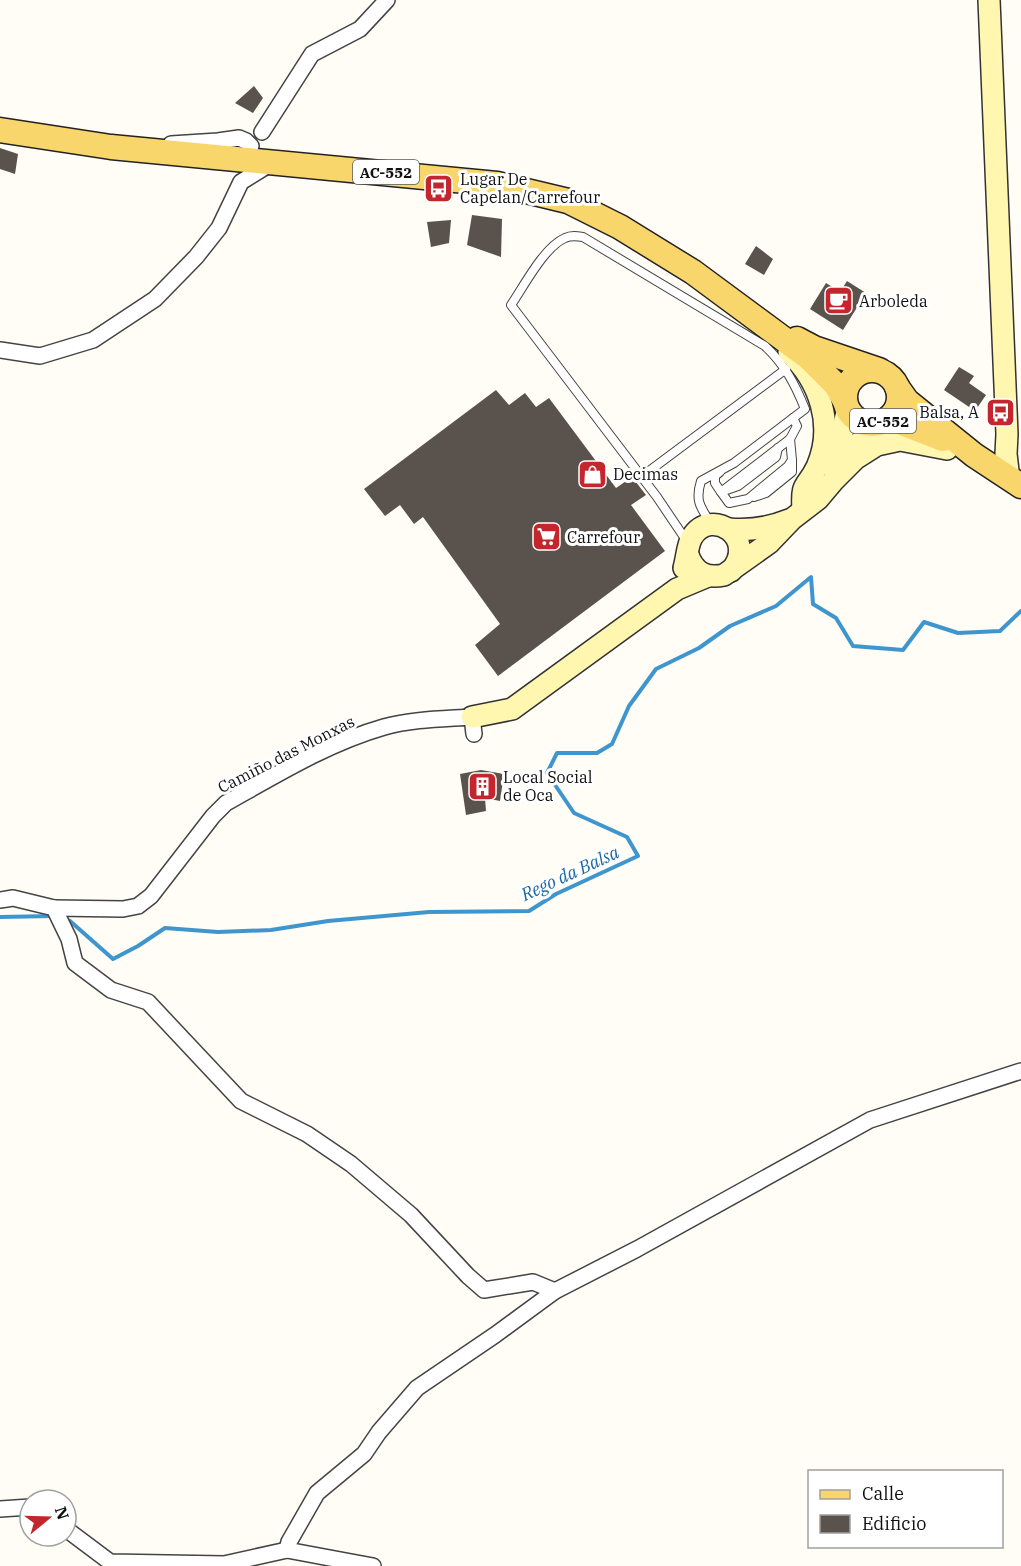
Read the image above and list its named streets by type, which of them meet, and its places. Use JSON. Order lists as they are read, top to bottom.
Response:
{
  "streets": {
    "main road": ["AC-552"],
    "street": ["Camiño das Monxas"]
  },
  "water": ["Rego da Balsa"],
  "places": {
    "bus stop": ["Lugar De Capelan/Carrefour", "Balsa, A"],
    "cafe": ["Arboleda"],
    "shop": ["Decimas"],
    "supermarket": ["Carrefour"],
    "building": ["Local Social de Oca"]
  },
  "legend": ["Calle", "Edificio"],
  "north": "right"
}
